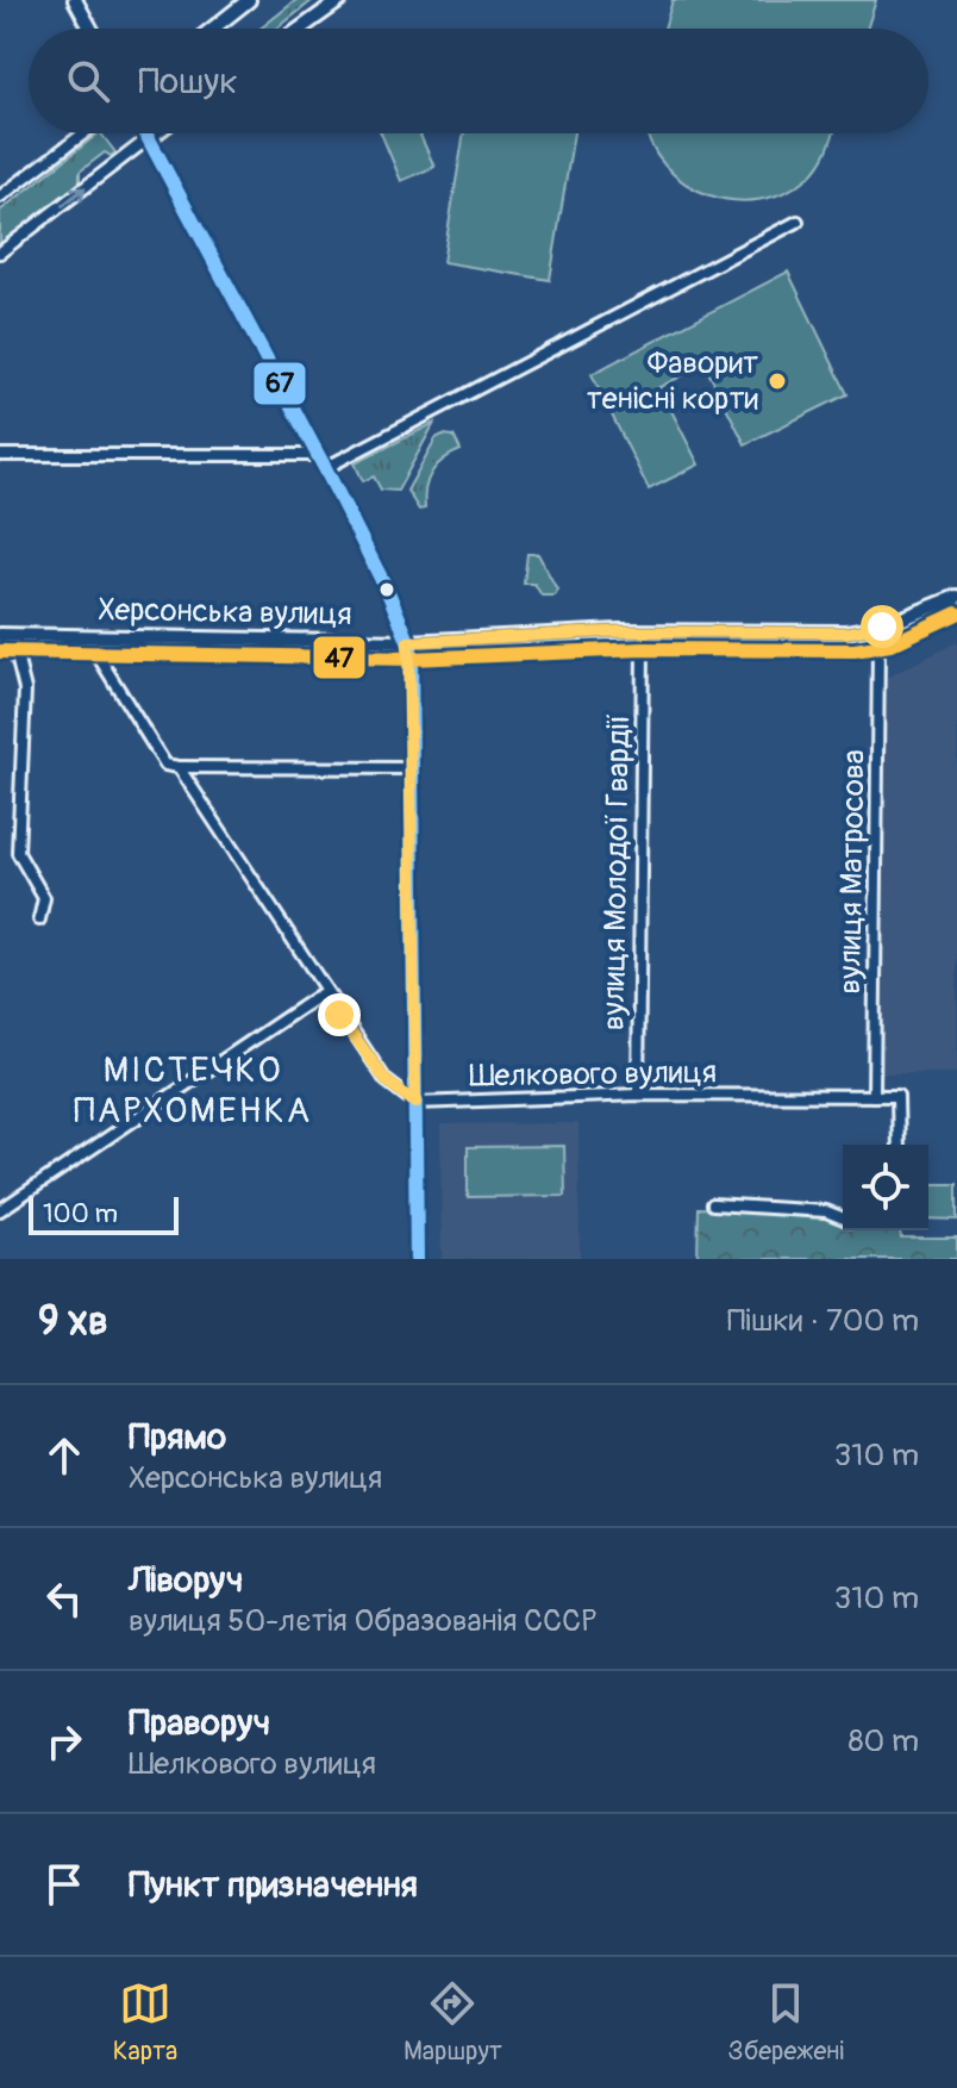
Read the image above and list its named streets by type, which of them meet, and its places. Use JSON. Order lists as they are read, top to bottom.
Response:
{
  "streets": {
    "street": [
      "Херсонська вулиця",
      "вулиця Молодої Гвардії",
      "вулиця Матросова",
      "Шелкового вулиця"
    ]
  },
  "crossings": [
    ["Херсонська вулиця", "вулиця Молодої Гвардії"],
    ["Херсонська вулиця", "вулиця Матросова"],
    ["вулиця Молодої Гвардії", "Шелкового вулиця"],
    ["вулиця Матросова", "Шелкового вулиця"]
  ],
  "districts": ["МІСТЕЧКО ПАРХОМЕНКА"],
  "places": ["Фаворит тенісні корти"],
  "lines": ["transit line 67", "transit line 47"],
  "scale_bar": "100 m",
  "page": {
    "search": "Пошук",
    "scale": "100 m",
    "heading": ["9 хв", "Пішки · 700 m"],
    "list": [
      ["Прямо", "Херсонська вулиця", "310 m"],
      ["Ліворуч", "вулиця 50-лєтія Образованія СССР", "310 m"],
      ["Праворуч", "Шелкового вулиця", "80 m"],
      "Пункт призначення"
    ],
    "nav": ["Карта", "Маршрут", "Збережені"]
  }
}
